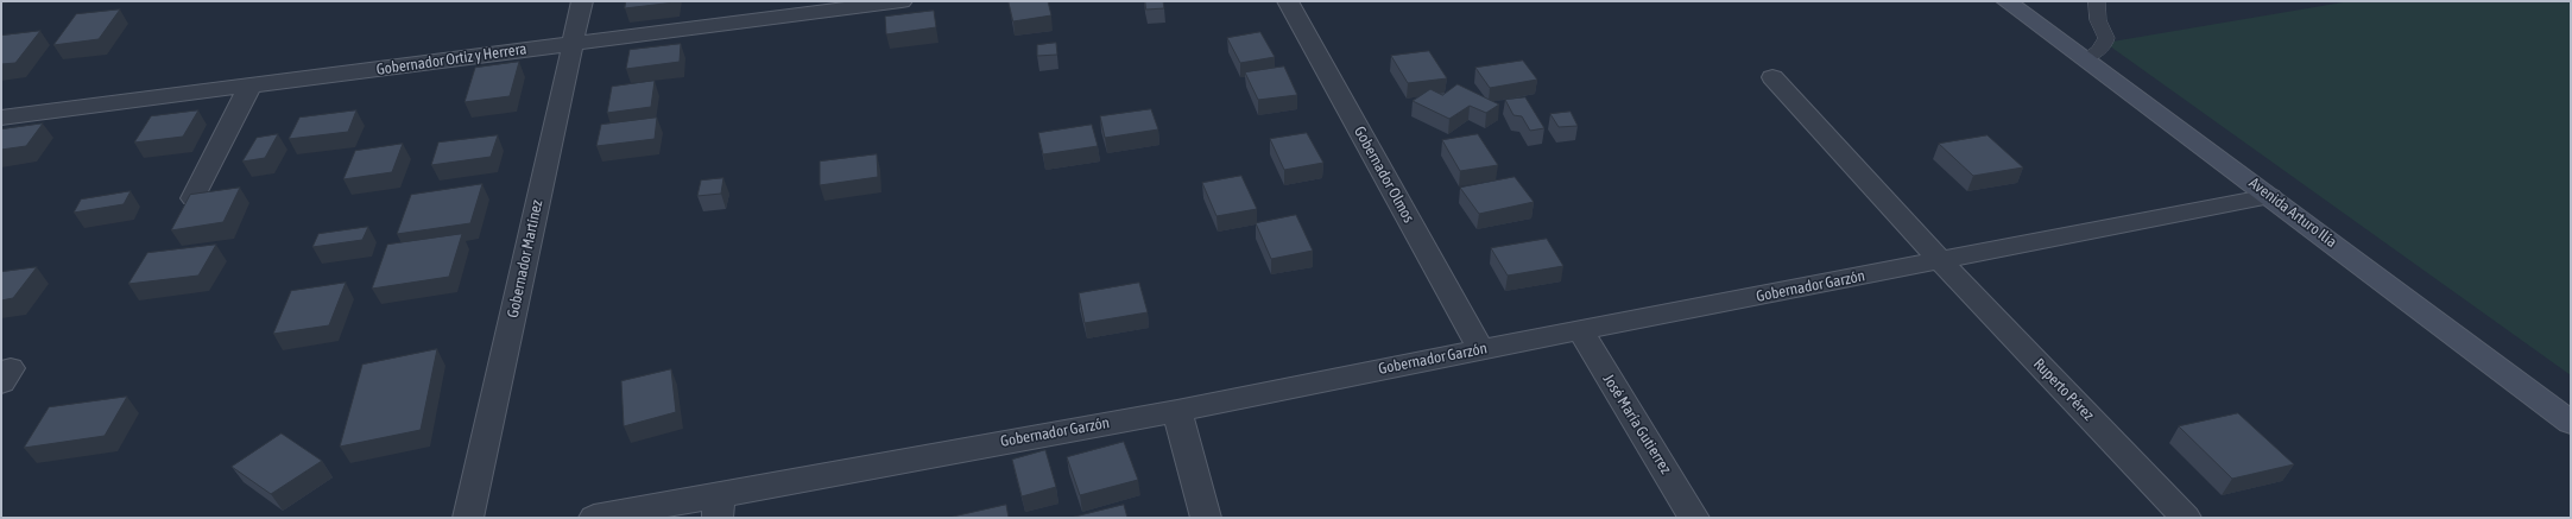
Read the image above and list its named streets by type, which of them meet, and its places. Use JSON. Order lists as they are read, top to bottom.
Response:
{
  "streets": {
    "main road": ["Avenida Arturo Ilía"],
    "street": [
      "Gobernador Ortiz y Herrera",
      "Gobernador Olmos",
      "Gobernador Martínez",
      "Gobernador Garzón",
      "Ruperto Pérez",
      "José María Gutierrez"
    ]
  },
  "crossings": [
    ["Gobernador Ortiz y Herrera", "Gobernador Martínez"],
    ["Gobernador Olmos", "Gobernador Garzón"],
    ["Avenida Arturo Ilía", "Gobernador Garzón"],
    ["Gobernador Garzón", "Ruperto Pérez"],
    ["Gobernador Garzón", "José María Gutierrez"]
  ]
}
